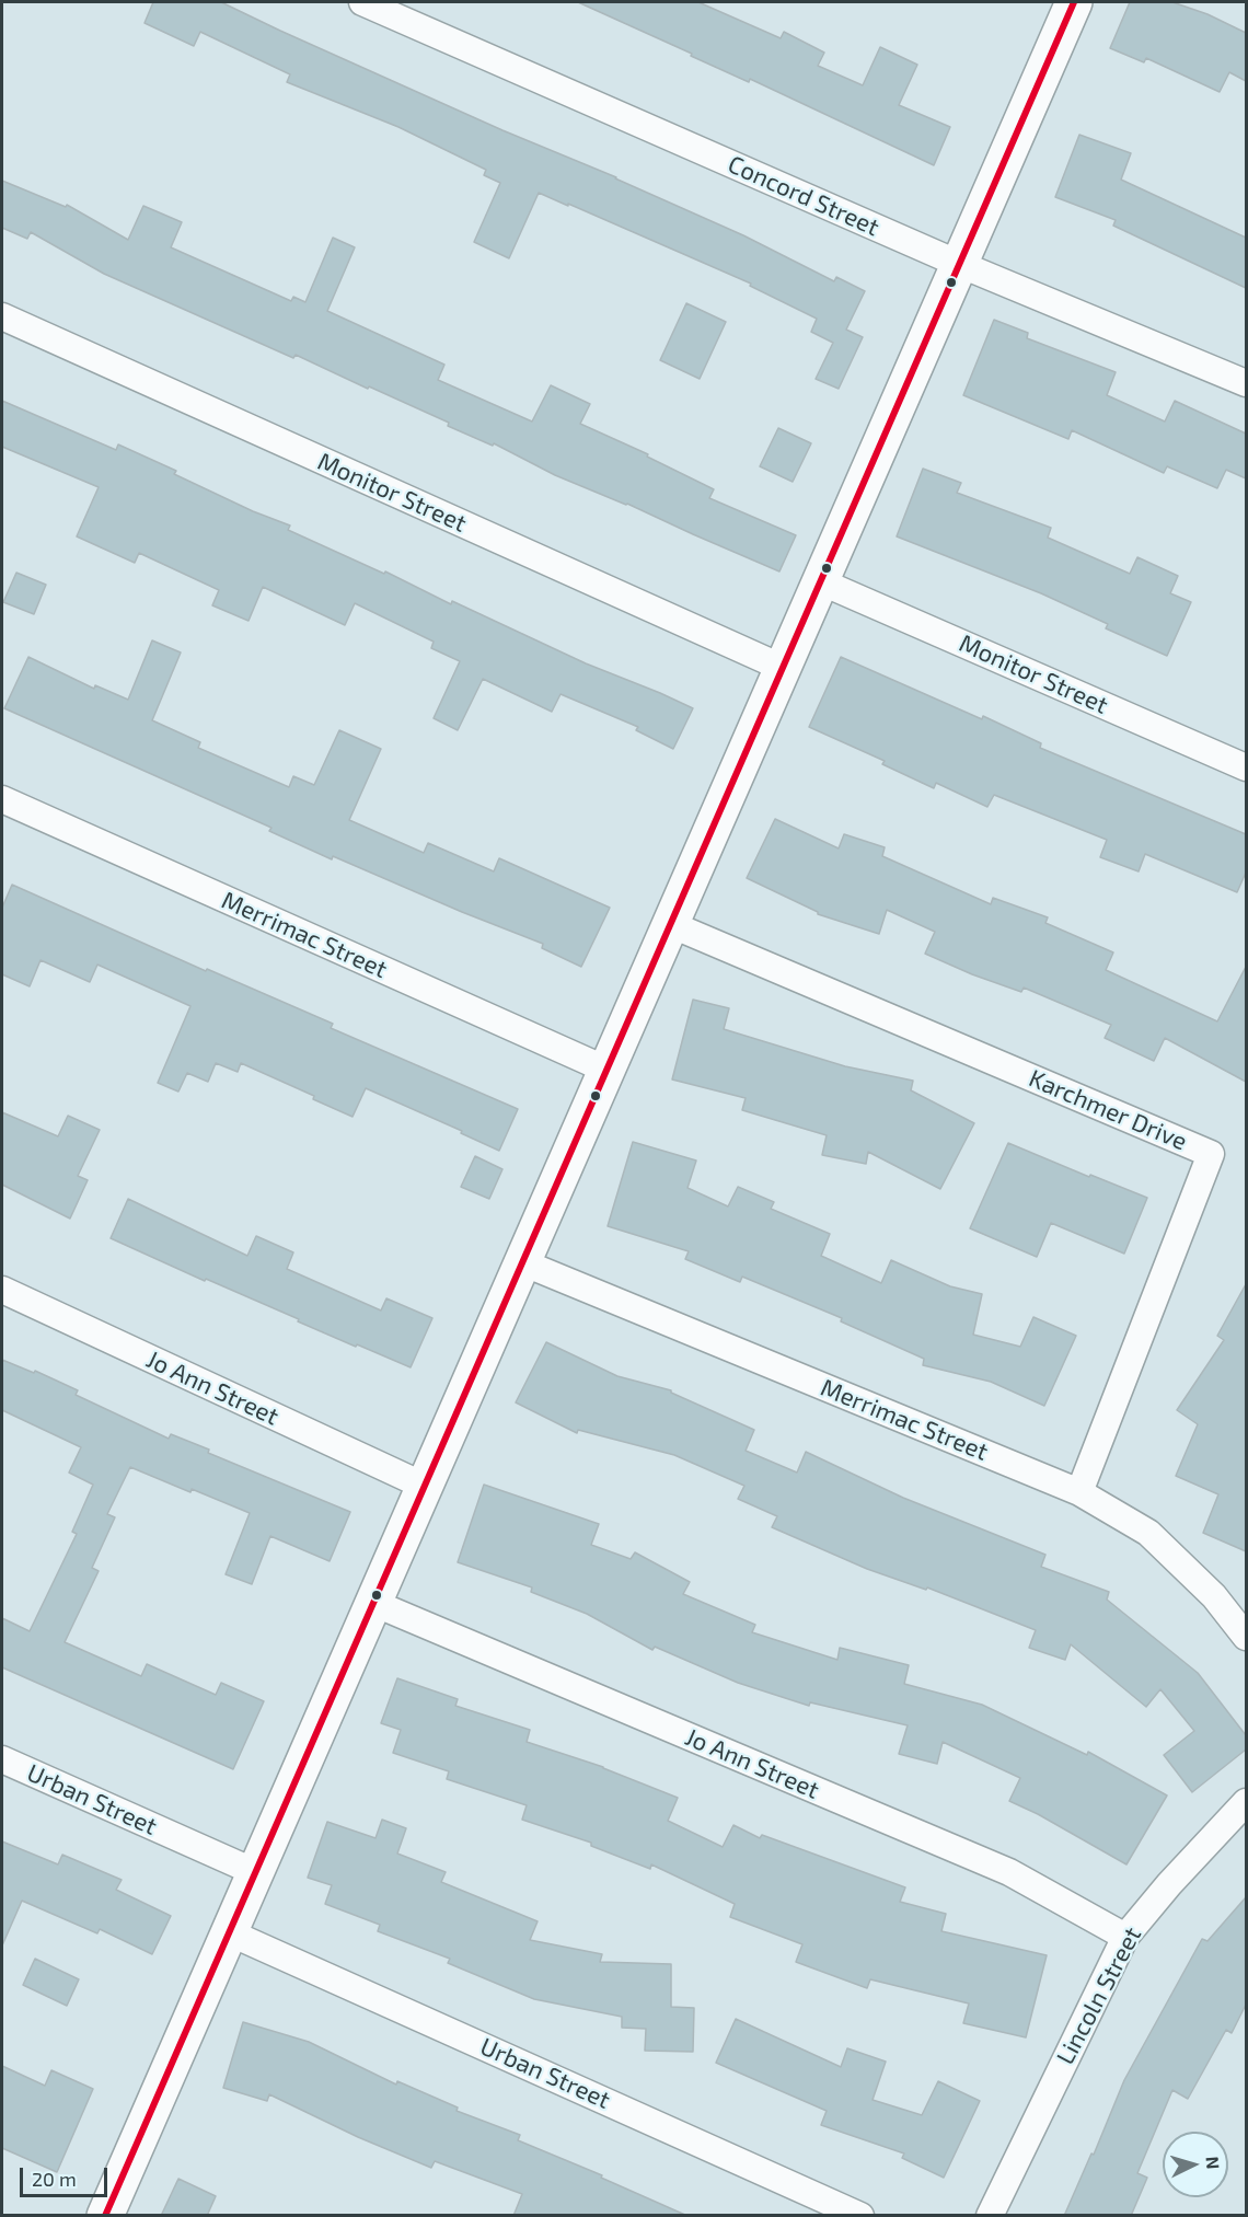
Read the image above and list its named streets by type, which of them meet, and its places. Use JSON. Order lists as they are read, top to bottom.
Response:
{
  "streets": {
    "street": [
      "Concord Street",
      "Monitor Street",
      "Merrimac Street",
      "Karchmer Drive",
      "Jo Ann Street",
      "Urban Street",
      "Lincoln Street"
    ]
  },
  "crossings": [
    ["Merrimac Street", "Karchmer Drive"],
    ["Jo Ann Street", "Lincoln Street"]
  ],
  "scale_bar": "20 m",
  "north": "right"
}
